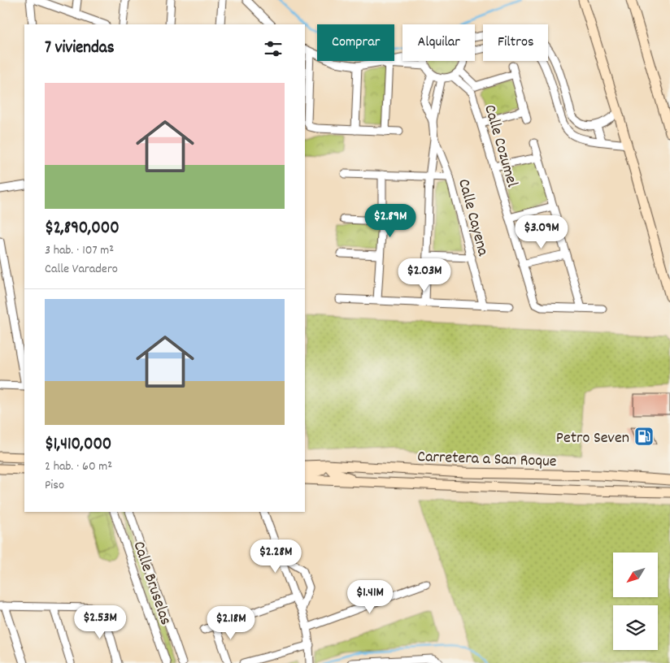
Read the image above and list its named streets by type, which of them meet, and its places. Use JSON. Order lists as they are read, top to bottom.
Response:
{
  "streets": {
    "main road": ["Carretera a San Roque"],
    "street": ["Calle Cozumel", "Calle Cayena", "Calle Bruselas"]
  },
  "places": {
    "fuel station": ["Petro Seven"]
  },
  "north": "bottom left",
  "page": {
    "chip": ["Comprar", "Alquilar", "Filtros"],
    "heading": "7 viviendas",
    "list": [
      {
        "name": "$2,890,000",
        "note": "3 hab. · 107 m² · Calle Varadero"
      },
      {
        "name": "$1,410,000",
        "note": "2 hab. · 60 m² · Piso"
      }
    ],
    "price": [
      "$2.89M",
      "$3.09M",
      "$2.03M",
      "$2.28M",
      "$1.41M",
      "$2.53M",
      "$2.18M"
    ]
  }
}
